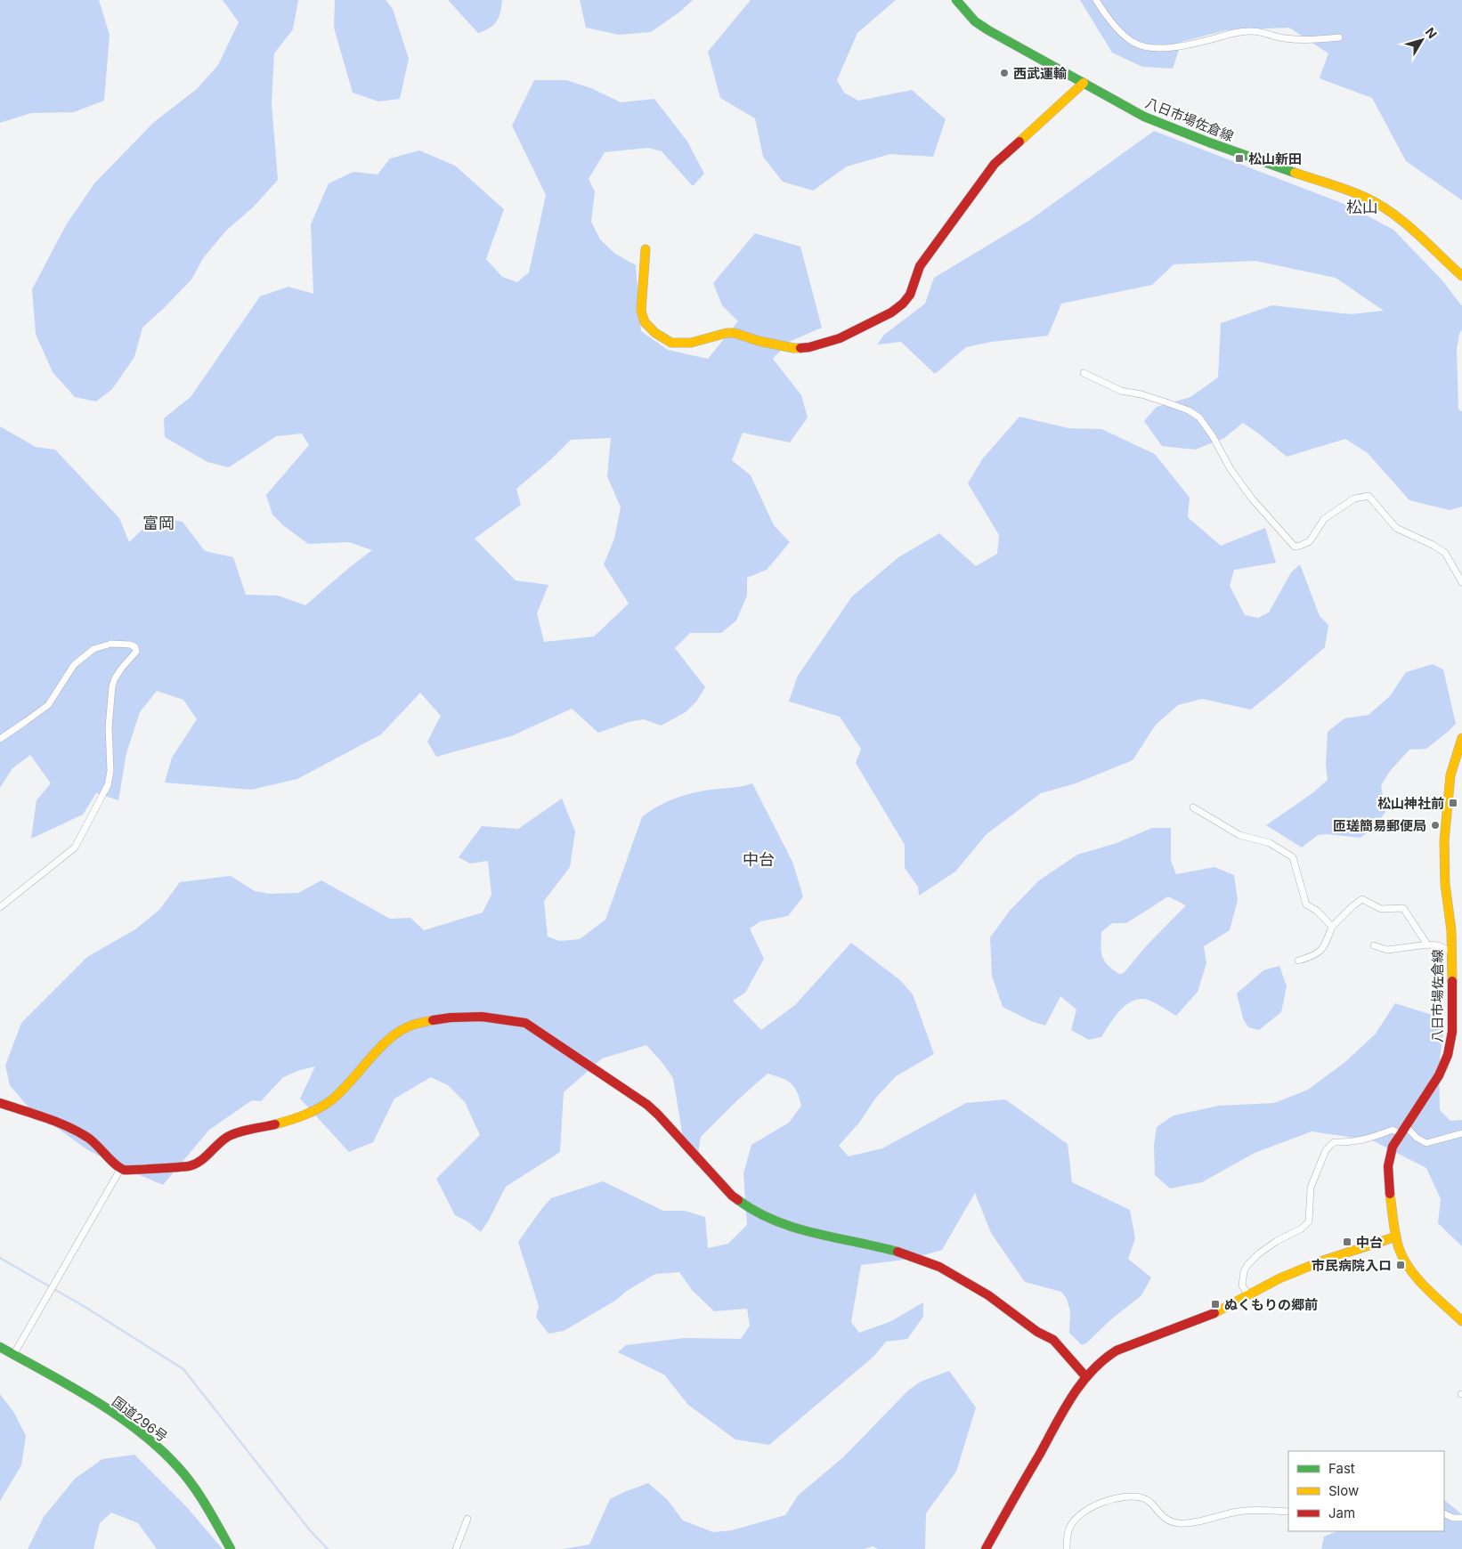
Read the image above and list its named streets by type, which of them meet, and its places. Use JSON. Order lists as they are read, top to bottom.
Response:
{
  "streets": {
    "main road": ["八日市場佐倉線", "国道296号"]
  },
  "districts": ["松山", "富岡", "中台"],
  "places": {
    "other": ["西武運輸", "匝瑳簡易郵便局"],
    "transit": [
      "松山新田",
      "松山神社前",
      "中台",
      "市民病院入ロ",
      "ぬくもりの郷前"
    ]
  },
  "legend": ["Fast", "Slow", "Jam"],
  "north": "top right"
}
